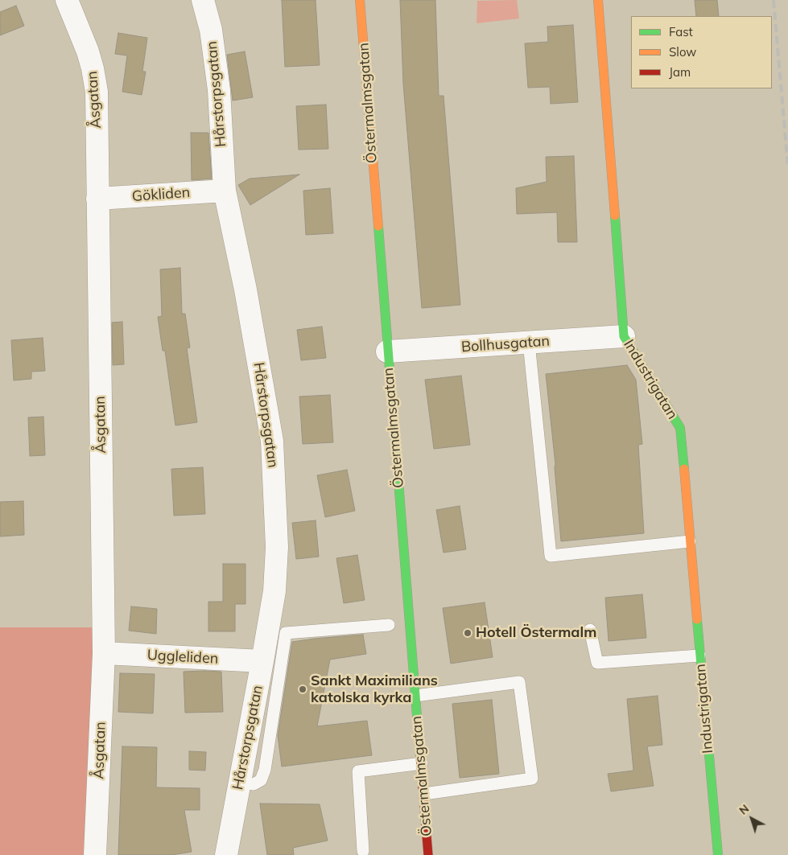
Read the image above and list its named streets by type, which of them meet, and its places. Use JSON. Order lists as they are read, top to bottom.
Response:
{
  "streets": {
    "street": [
      "Hårstorpsgatan",
      "Åsgatan",
      "Östermalmsgatan",
      "Gökliden",
      "Bollhusgatan",
      "Industrigatan",
      "Uggleliden"
    ]
  },
  "crossings": [
    ["Hårstorpsgatan", "Gökliden"],
    ["Hårstorpsgatan", "Uggleliden"],
    ["Åsgatan", "Gökliden"],
    ["Åsgatan", "Uggleliden"],
    ["Östermalmsgatan", "Bollhusgatan"],
    ["Bollhusgatan", "Industrigatan"]
  ],
  "places": ["Hotell Östermalm", "Sankt Maximilians katolska kyrka"],
  "legend": ["Fast", "Slow", "Jam"],
  "north": "top left"
}
